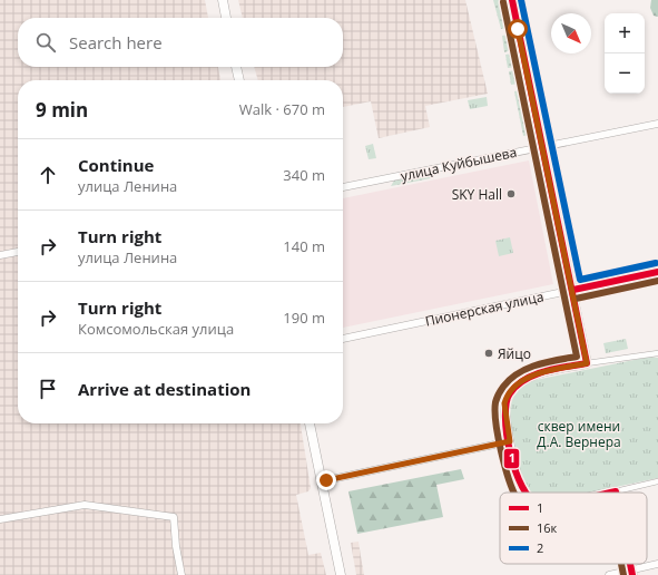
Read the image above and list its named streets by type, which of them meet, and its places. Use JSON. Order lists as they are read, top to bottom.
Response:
{
  "streets": {
    "street": ["улица Куйбышева", "Пионерская улица"]
  },
  "parks": ["сквер имени Д.А. Вернера"],
  "places": ["SKY Hall", "Яйцо"],
  "lines": ["transit line 1", "transit line 2", "transit line 16к"],
  "legend": ["1", "16к", "2"],
  "north": "bottom right",
  "page": {
    "map_buttons": ["+", "−"],
    "search": "Search here",
    "heading": ["9 min", "Walk · 670 m"],
    "list": [
      ["Continue", "улица Ленина", "340 m"],
      ["Turn right", "улица Ленина", "140 m"],
      ["Turn right", "Комсомольская улица", "190 m"],
      "Arrive at destination"
    ]
  }
}
